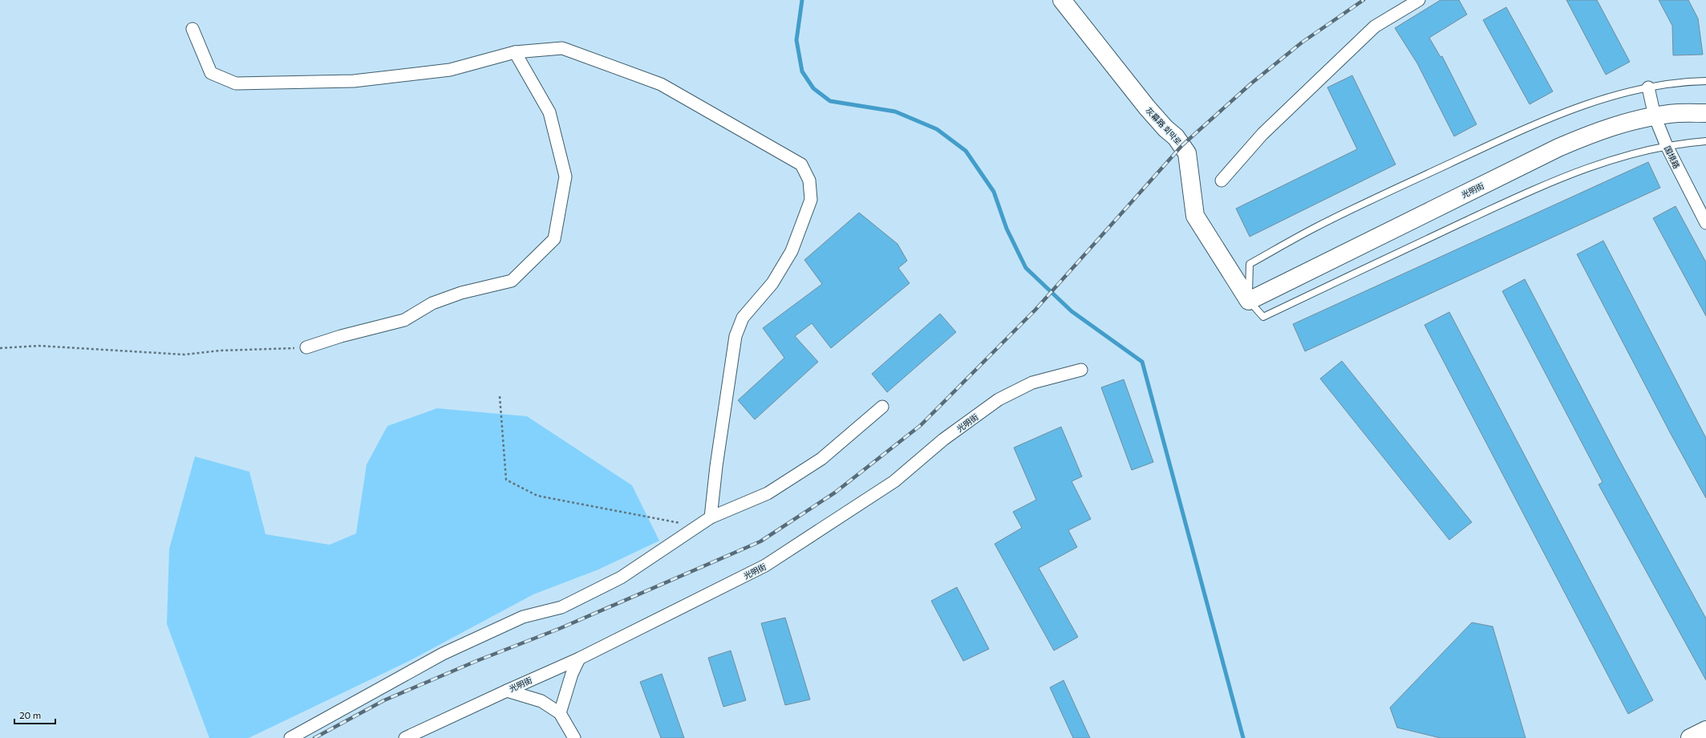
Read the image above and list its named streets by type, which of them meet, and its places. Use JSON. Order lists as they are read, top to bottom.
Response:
{
  "streets": {
    "main road": ["灰幕路 회막로", "光明街"],
    "street": ["国境路"]
  },
  "crossings": [
    ["灰幕路 회막로", "光明街"],
    ["国境路", "光明街"]
  ],
  "scale_bar": "20 m"
}
